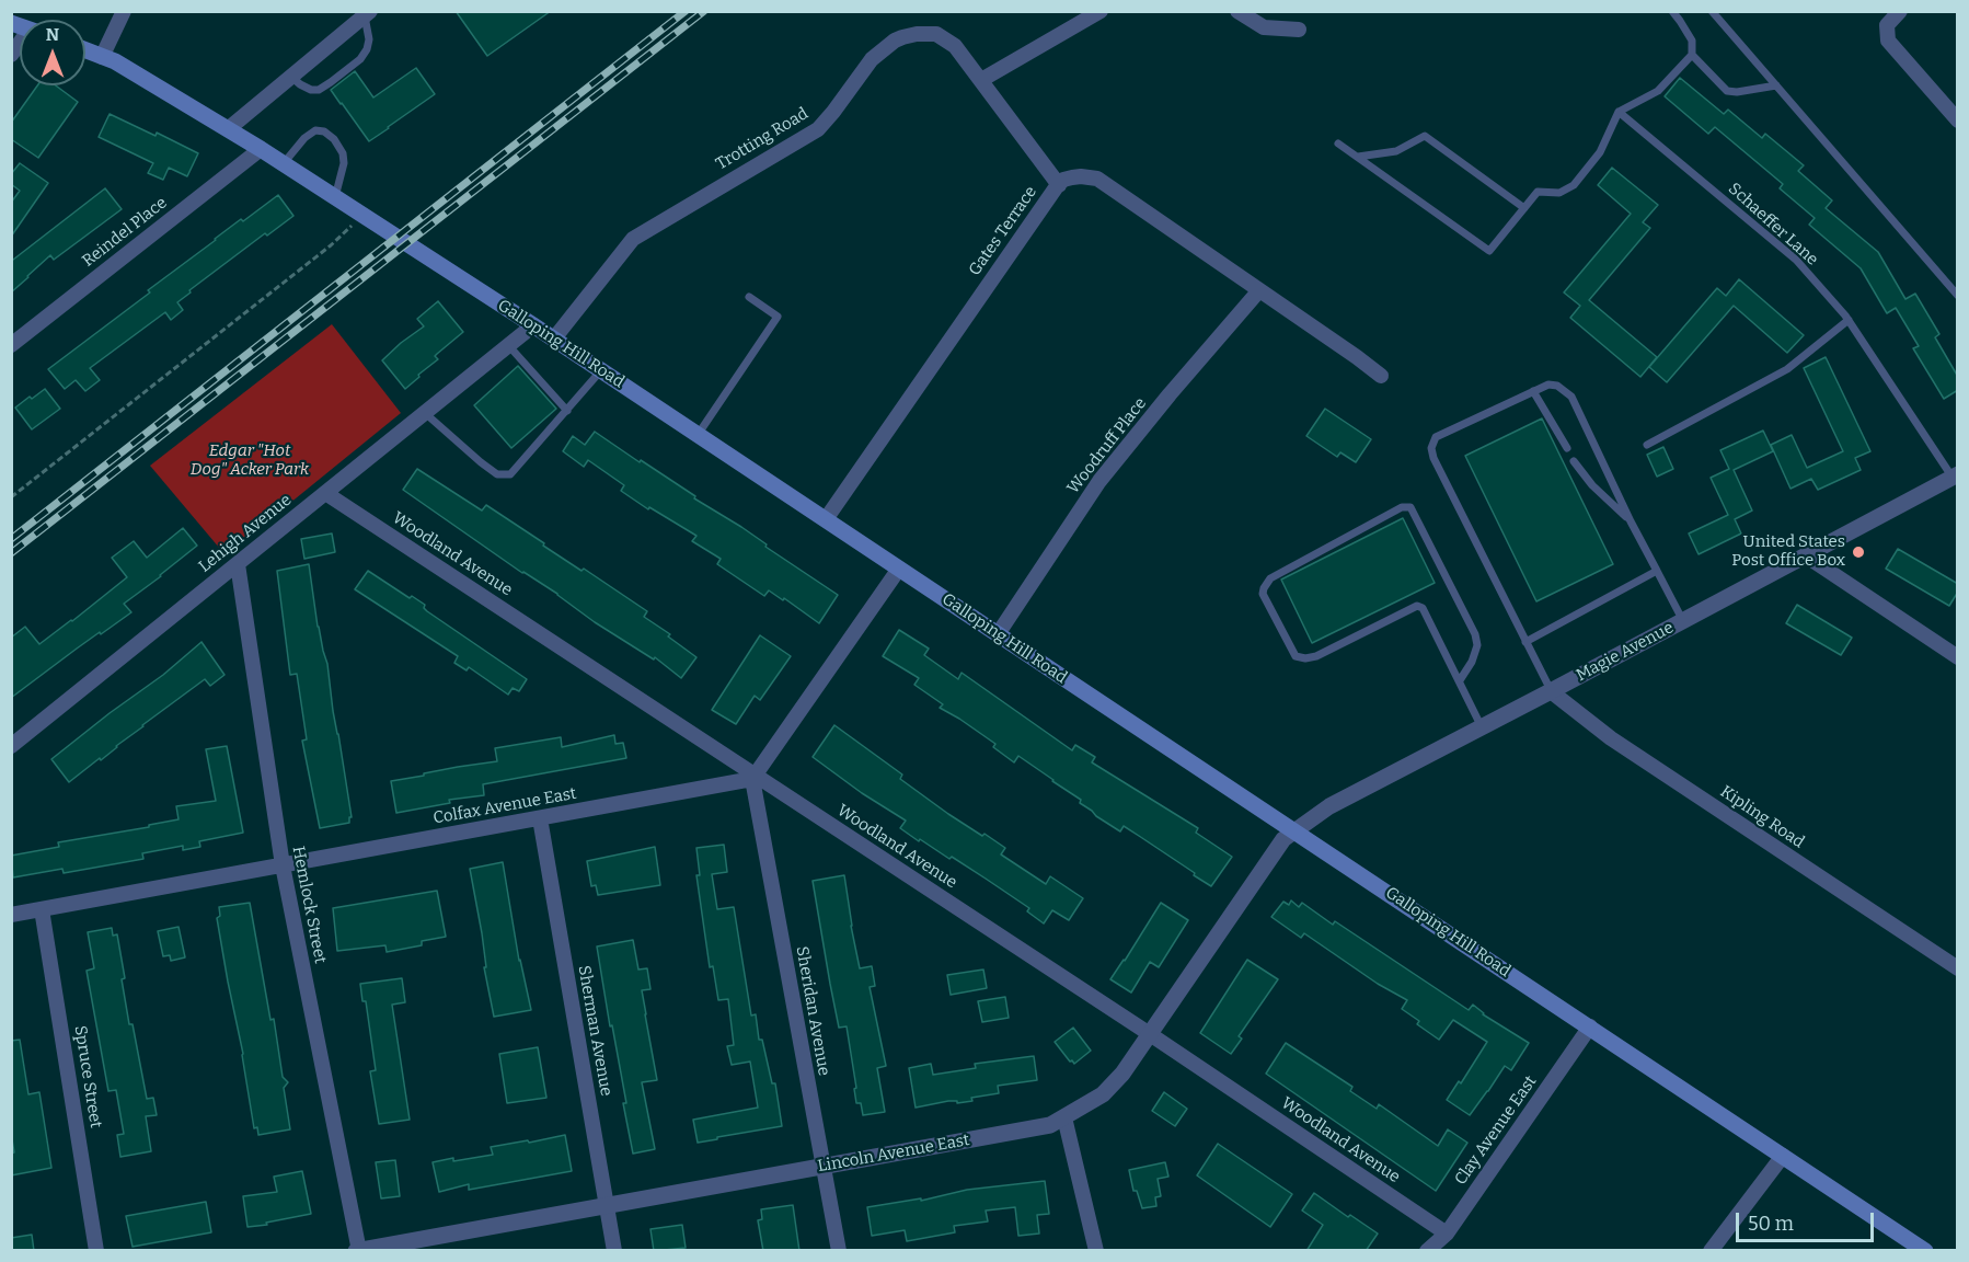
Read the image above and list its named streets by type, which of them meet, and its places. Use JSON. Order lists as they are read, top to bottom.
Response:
{
  "streets": {
    "main road": ["Galloping Hill Road"],
    "street": [
      "Trotting Road",
      "Gates Terrace",
      "Reindel Place",
      "Woodruff Place",
      "Lehigh Avenue",
      "Woodland Avenue",
      "Magie Avenue",
      "Colfax Avenue East",
      "Kipling Road",
      "Hemlock Street",
      "Sheridan Avenue",
      "Sherman Avenue",
      "Spruce Street",
      "Clay Avenue East",
      "Lincoln Avenue East"
    ],
    "lane": ["Schaeffer Lane"]
  },
  "crossings": [
    ["Trotting Road", "Gates Terrace"],
    ["Trotting Road", "Galloping Hill Road"],
    ["Schaeffer Lane", "Magie Avenue"],
    ["Gates Terrace", "Galloping Hill Road"],
    ["Gates Terrace", "Woodruff Place"],
    ["Reindel Place", "Galloping Hill Road"],
    ["Galloping Hill Road", "Woodruff Place"],
    ["Galloping Hill Road", "Lehigh Avenue"],
    ["Galloping Hill Road", "Magie Avenue"],
    ["Galloping Hill Road", "Clay Avenue East"],
    ["Galloping Hill Road", "Lincoln Avenue East"],
    ["Lehigh Avenue", "Woodland Avenue"],
    ["Lehigh Avenue", "Hemlock Street"],
    ["Woodland Avenue", "Colfax Avenue East"],
    ["Woodland Avenue", "Sheridan Avenue"],
    ["Woodland Avenue", "Clay Avenue East"],
    ["Woodland Avenue", "Lincoln Avenue East"],
    ["Magie Avenue", "Kipling Road"],
    ["Magie Avenue", "Lincoln Avenue East"],
    ["Colfax Avenue East", "Hemlock Street"],
    ["Colfax Avenue East", "Sheridan Avenue"],
    ["Colfax Avenue East", "Sherman Avenue"],
    ["Colfax Avenue East", "Spruce Street"],
    ["Hemlock Street", "Lincoln Avenue East"],
    ["Sheridan Avenue", "Lincoln Avenue East"],
    ["Sherman Avenue", "Lincoln Avenue East"]
  ],
  "parks": ["Edgar \"Hot Dog\" Acker Park"],
  "places": ["United States Post Office Box"],
  "scale_bar": "50 m",
  "north": "top"
}
